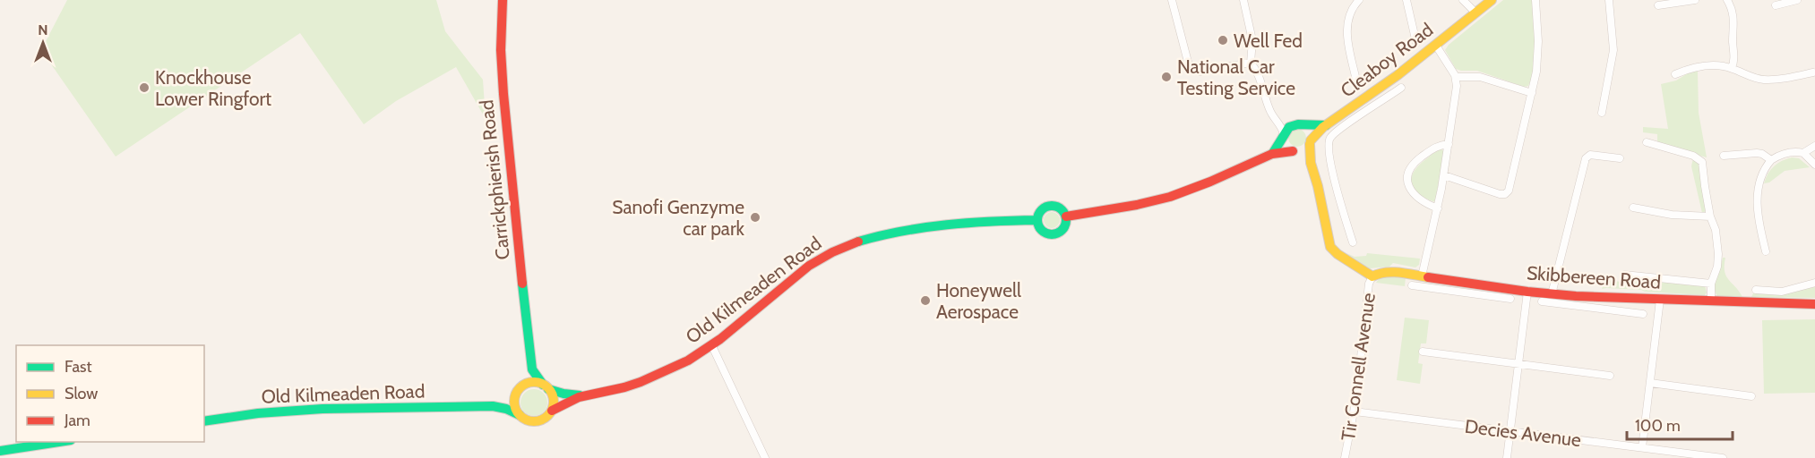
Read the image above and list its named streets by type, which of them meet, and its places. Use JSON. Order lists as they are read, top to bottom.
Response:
{
  "streets": {
    "street": [
      "Cleaboy Road",
      "Carrickphierish Road",
      "Skibbereen Road",
      "Old Kilmeaden Road",
      "Tir Connell Avenue",
      "Decies Avenue"
    ]
  },
  "crossings": [
    ["Carrickphierish Road", "Old Kilmeaden Road"],
    ["Skibbereen Road", "Tir Connell Avenue"],
    ["Tir Connell Avenue", "Decies Avenue"]
  ],
  "places": [
    "Well Fed",
    "National Car Testing Service",
    "Knockhouse Lower Ringfort",
    "Sanofi Genzyme car park",
    "Honeywell Aerospace"
  ],
  "legend": ["Fast", "Slow", "Jam"],
  "scale_bar": "100 m",
  "north": "top"
}
